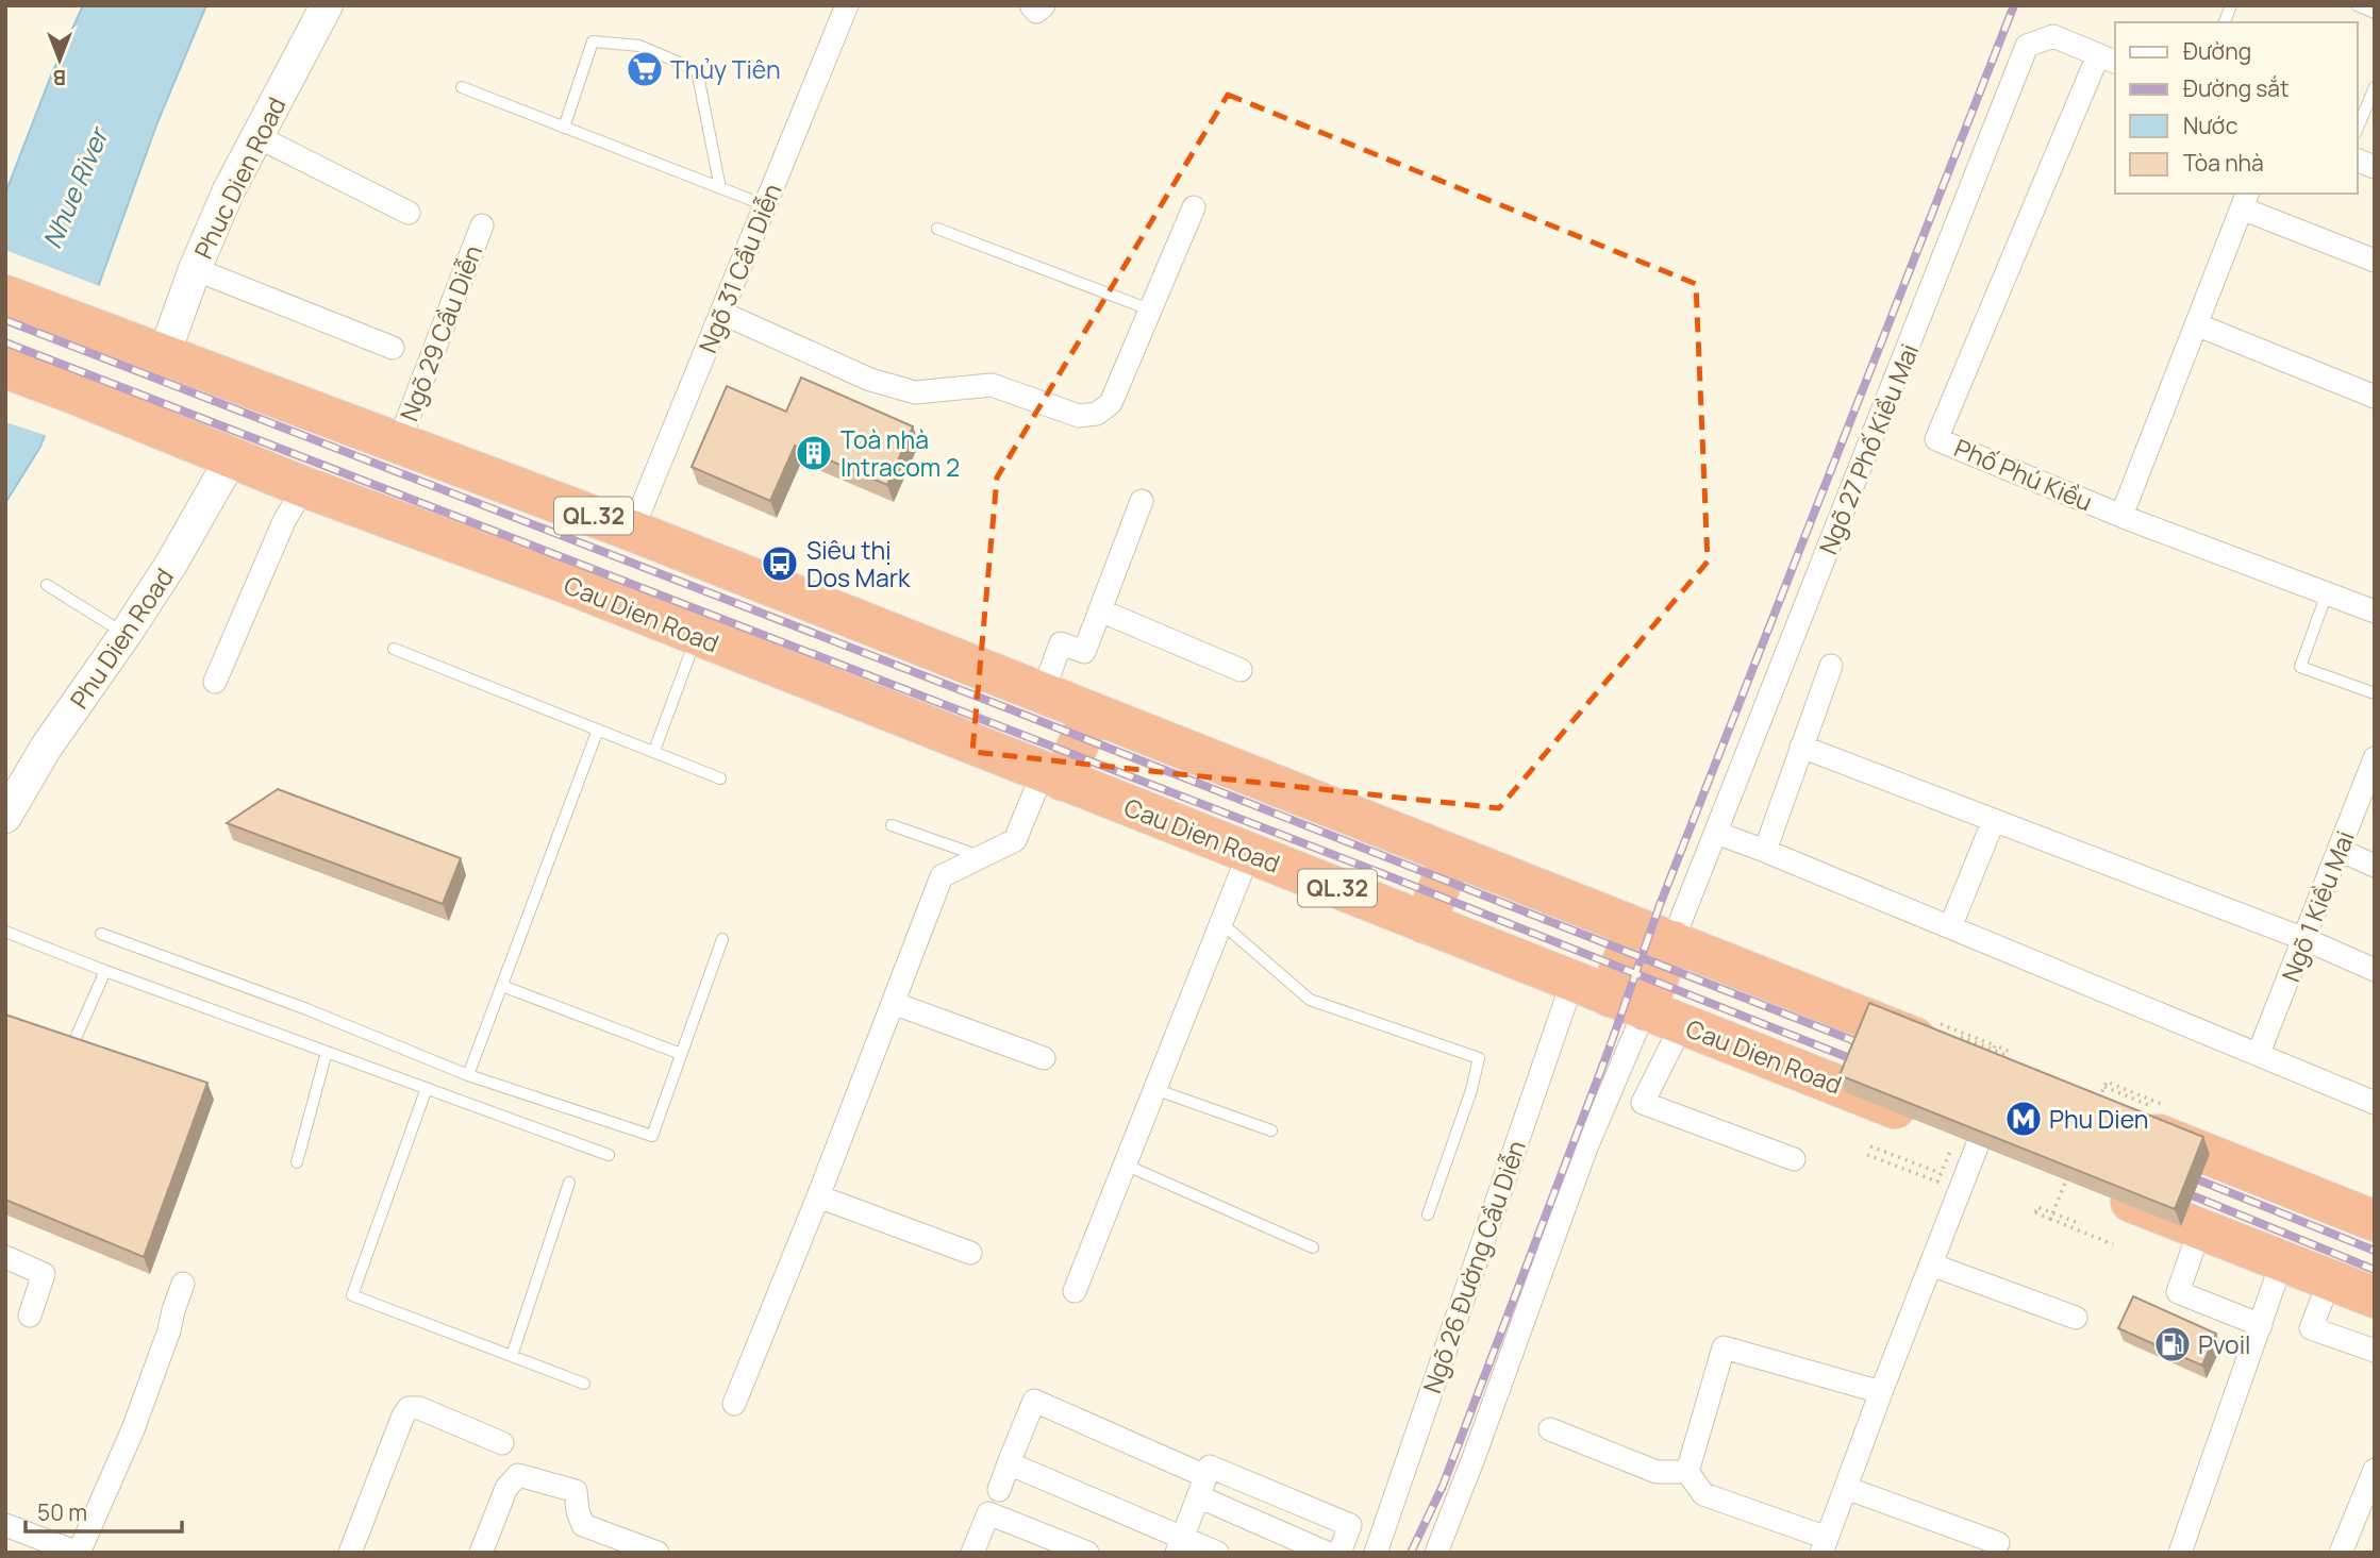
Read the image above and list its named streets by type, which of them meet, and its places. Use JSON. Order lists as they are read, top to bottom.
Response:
{
  "streets": {
    "highway": ["QL.32", "Cau Dien Road"],
    "street": [
      "Phuc Dien Road",
      "Ngõ 31 Cầu Diễn",
      "Ngõ 29 Cầu Diễn",
      "Ngõ 27 Phố Kiều Mai",
      "Phố Phú Kiều",
      "Phu Dien Road",
      "Ngõ 1 Kiều Mai",
      "Ngõ 26 Đường Cầu Diễn"
    ]
  },
  "crossings": [
    ["Phuc Dien Road", "QL.32"],
    ["Ngõ 31 Cầu Diễn", "QL.32"],
    ["Ngõ 29 Cầu Diễn", "QL.32"],
    ["Ngõ 27 Phố Kiều Mai", "Phố Phú Kiều"],
    ["Ngõ 27 Phố Kiều Mai", "QL.32"],
    ["Cau Dien Road", "Phu Dien Road"],
    ["Cau Dien Road", "Ngõ 26 Đường Cầu Diễn"]
  ],
  "water": ["Nhue River"],
  "places": {
    "supermarket": ["Thủy Tiên"],
    "building": ["Toà nhà Intracom 2"],
    "bus stop": ["Siêu thị Dos Mark"],
    "metro station": ["Phu Dien"],
    "fuel station": ["Pvoil"]
  },
  "legend": [
    "Đường",
    "Đường sắt",
    "Nước",
    "Tòa nhà"
  ],
  "scale_bar": "50 m",
  "north": "bottom"
}
